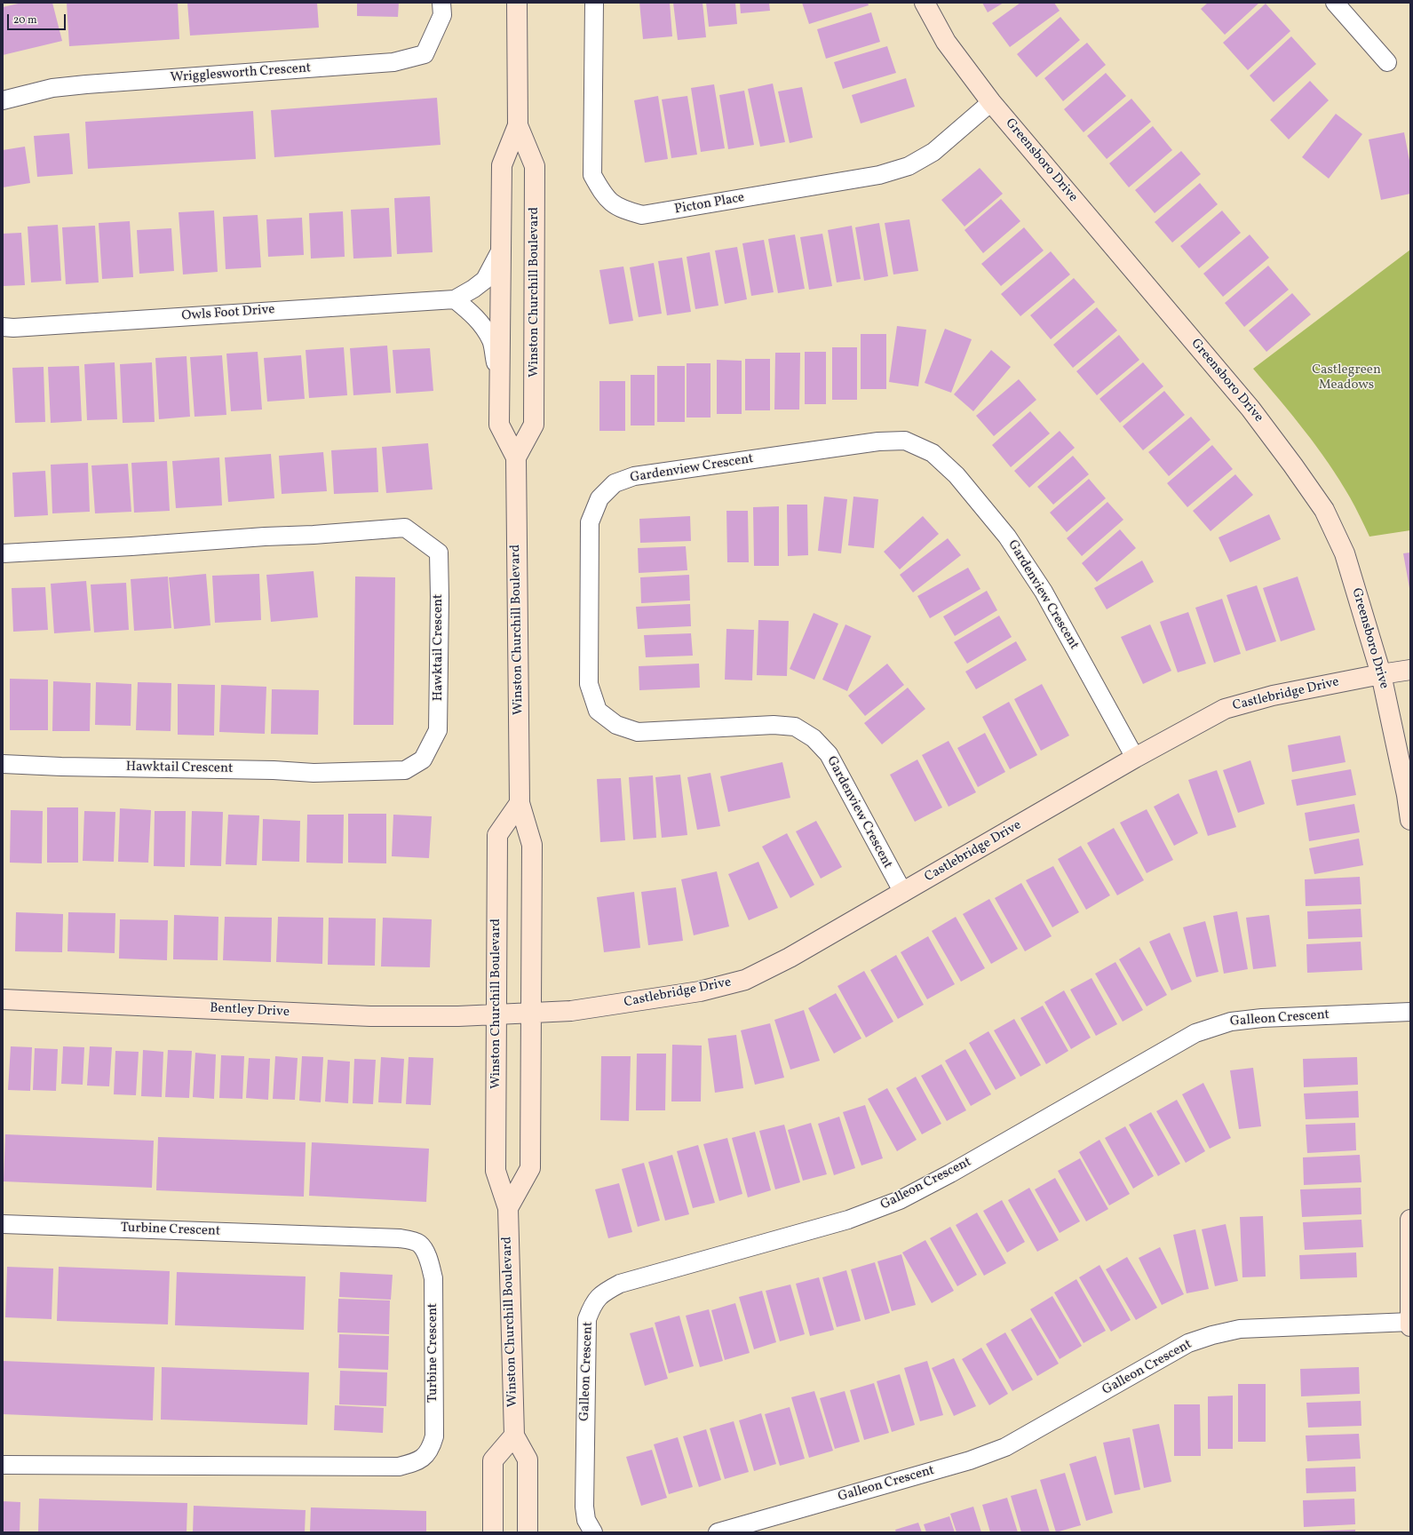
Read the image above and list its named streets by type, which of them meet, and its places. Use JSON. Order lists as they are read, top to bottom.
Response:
{
  "streets": {
    "street": [
      "Wrigglesworth Crescent",
      "Greensboro Drive",
      "Picton Place",
      "Winston Churchill Boulevard",
      "Owls Foot Drive",
      "Gardenview Crescent",
      "Hawktail Crescent",
      "Castlebridge Drive",
      "Bentley Drive",
      "Galleon Crescent",
      "Turbine Crescent"
    ]
  },
  "crossings": [
    ["Greensboro Drive", "Picton Place"],
    ["Greensboro Drive", "Castlebridge Drive"],
    ["Winston Churchill Boulevard", "Owls Foot Drive"],
    ["Winston Churchill Boulevard", "Castlebridge Drive"],
    ["Winston Churchill Boulevard", "Bentley Drive"],
    ["Gardenview Crescent", "Castlebridge Drive"],
    ["Castlebridge Drive", "Bentley Drive"]
  ],
  "parks": ["Castlegreen Meadows"],
  "scale_bar": "20 m"
}
